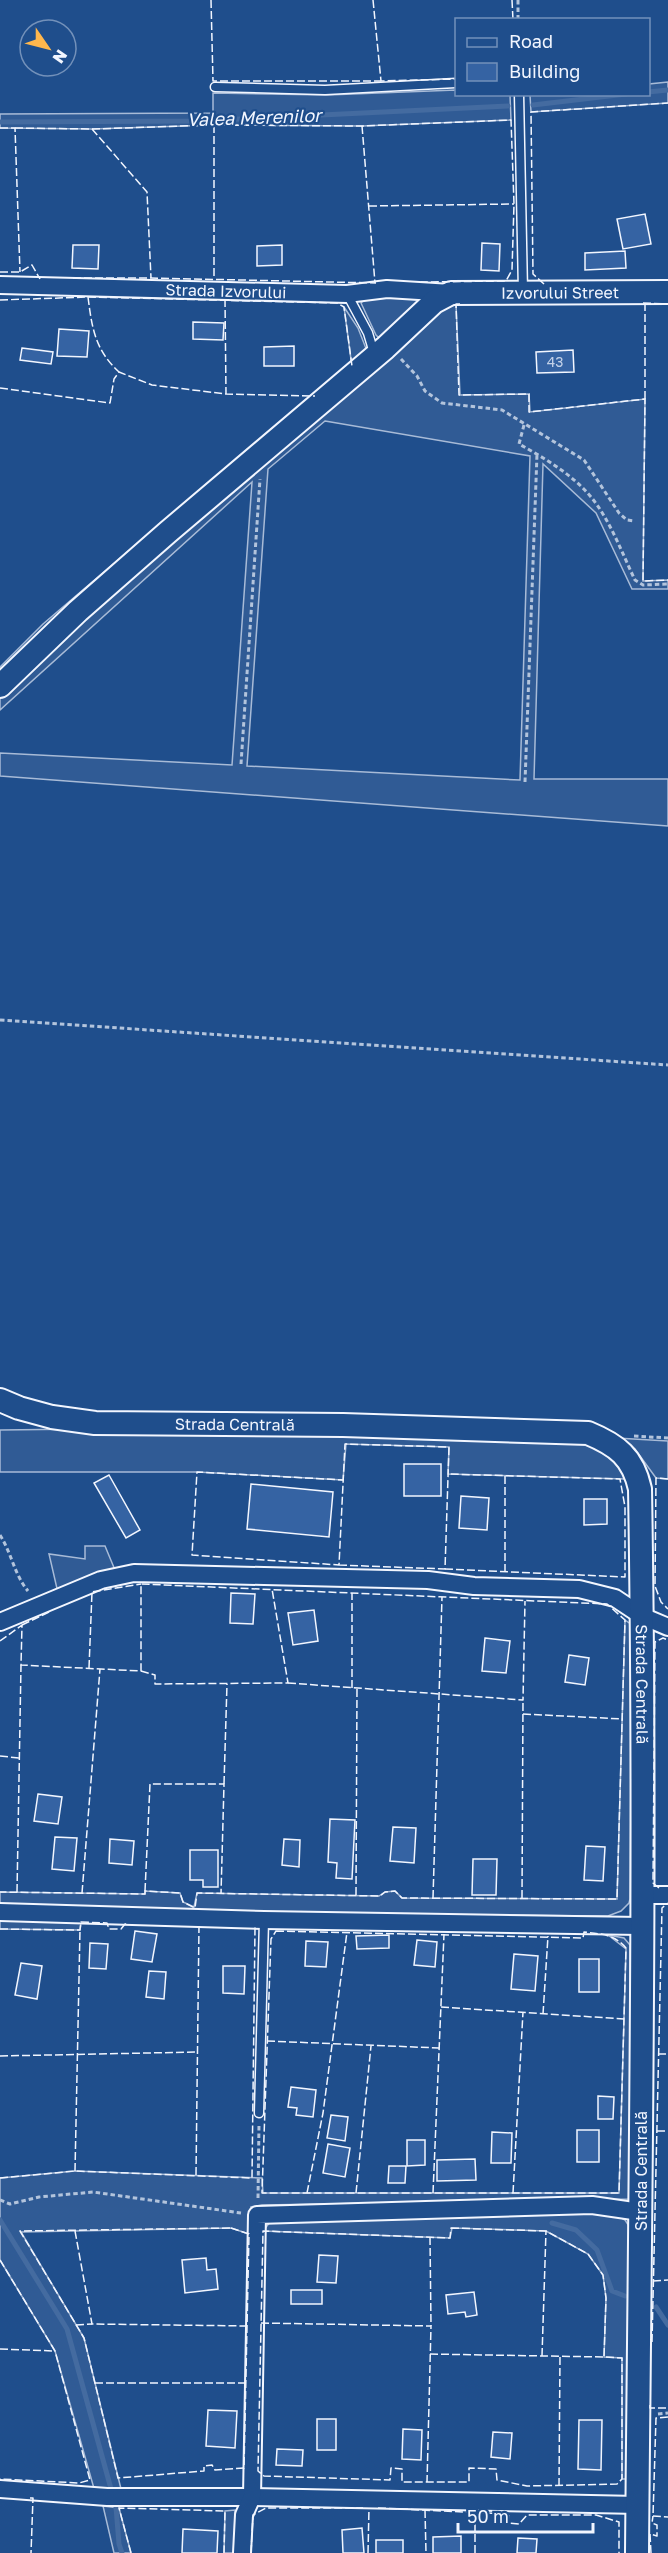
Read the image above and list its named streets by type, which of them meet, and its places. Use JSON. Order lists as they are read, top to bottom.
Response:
{
  "streets": {
    "street": ["Strada Izvorului", "Izvorului Street", "Strada Centrală"]
  },
  "crossings": [
    ["Strada Izvorului", "Izvorului Street"]
  ],
  "water": ["Valea Merenilor"],
  "house_numbers": ["43"],
  "legend": ["Road", "Building"],
  "scale_bar": "50 m",
  "north": "bottom right"
}
